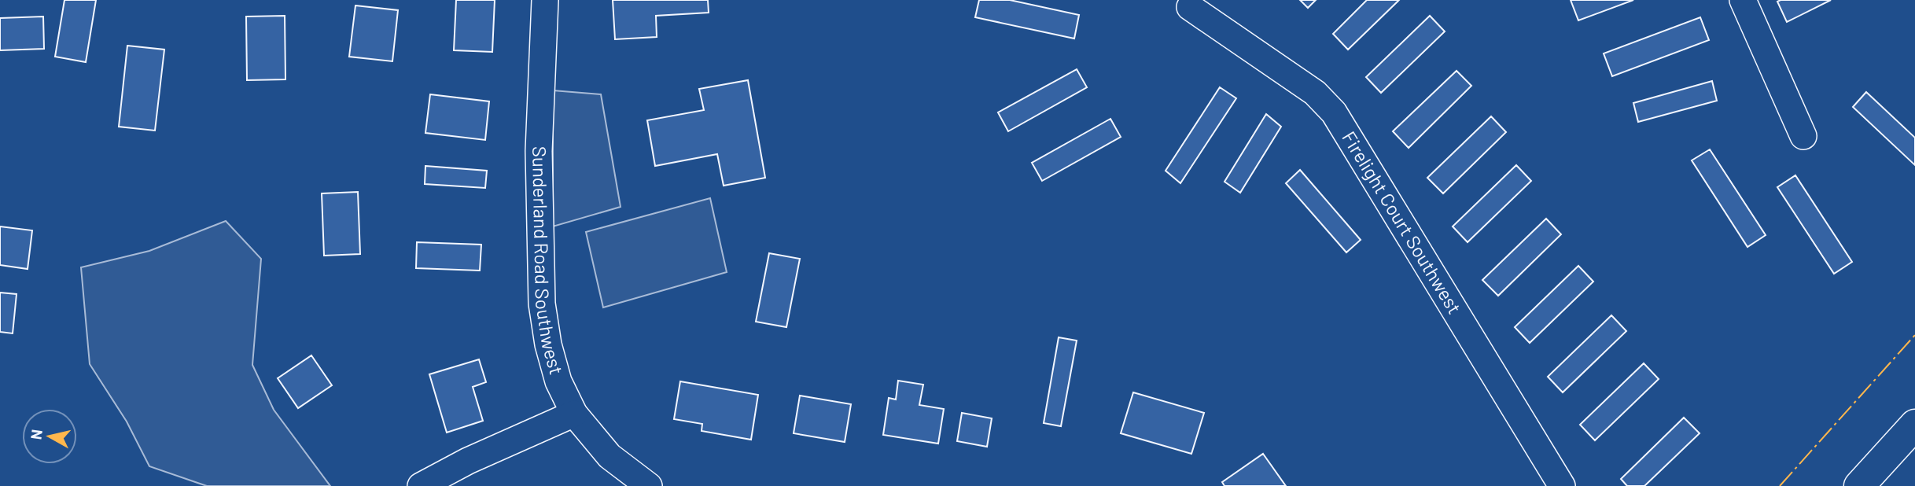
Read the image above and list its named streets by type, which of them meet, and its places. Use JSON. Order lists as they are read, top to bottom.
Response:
{
  "streets": {
    "street": ["Firelight Court Southwest", "Sunderland Road Southwest"]
  },
  "north": "left"
}
